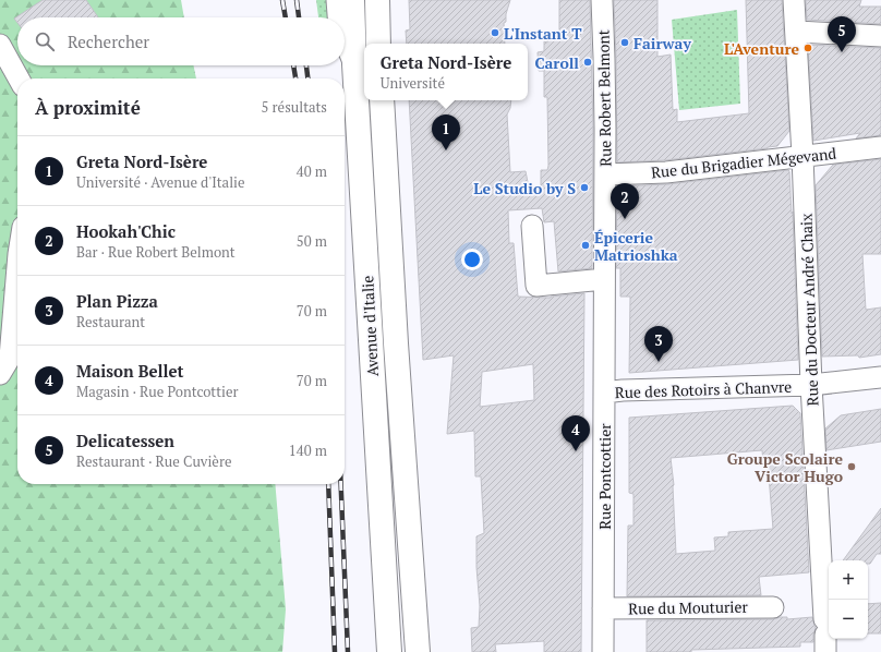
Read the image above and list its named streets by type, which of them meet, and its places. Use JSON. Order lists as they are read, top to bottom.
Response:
{
  "streets": {
    "main road": ["Avenue d'Italie"],
    "street": [
      "Rue Robert Belmont",
      "Rue du Brigadier Mégevand",
      "Rue du Docteur André Chaix",
      "Rue des Rotoirs à Chanvre",
      "Rue Pontcottier",
      "Rue du Mouturier"
    ]
  },
  "crossings": [
    ["Rue Robert Belmont", "Rue du Brigadier Mégevand"],
    ["Rue Robert Belmont", "Rue Pontcottier"],
    ["Rue du Brigadier Mégevand", "Rue du Docteur André Chaix"],
    ["Rue du Docteur André Chaix", "Rue des Rotoirs à Chanvre"],
    ["Rue des Rotoirs à Chanvre", "Rue Pontcottier"],
    ["Rue Pontcottier", "Rue du Mouturier"]
  ],
  "places": [
    "L'Instant T",
    "Fairway",
    "L'Aventure",
    "Caroll",
    "Le Studio by S",
    "Épicerie Matrioshka",
    "Groupe Scolaire Victor Hugo"
  ],
  "page": {
    "pins": [
      "5",
      "1",
      "2",
      "3",
      "4"
    ],
    "search": "Rechercher",
    "popup": ["Greta Nord-Isère", "Université"],
    "heading": ["À proximité", "5 résultats"],
    "list": [
      {
        "mark": "1",
        "name": "Greta Nord-Isère",
        "note": "Université · Avenue d'Italie",
        "value": "40 m"
      },
      {
        "mark": "2",
        "name": "Hookah'Chic",
        "note": "Bar · Rue Robert Belmont",
        "value": "50 m"
      },
      {
        "mark": "3",
        "name": "Plan Pizza",
        "note": "Restaurant",
        "value": "70 m"
      },
      {
        "mark": "4",
        "name": "Maison Bellet",
        "note": "Magasin · Rue Pontcottier",
        "value": "70 m"
      },
      {
        "mark": "5",
        "name": "Delicatessen",
        "note": "Restaurant · Rue Cuvière",
        "value": "140 m"
      }
    ],
    "map_buttons": ["+", "−"]
  }
}
